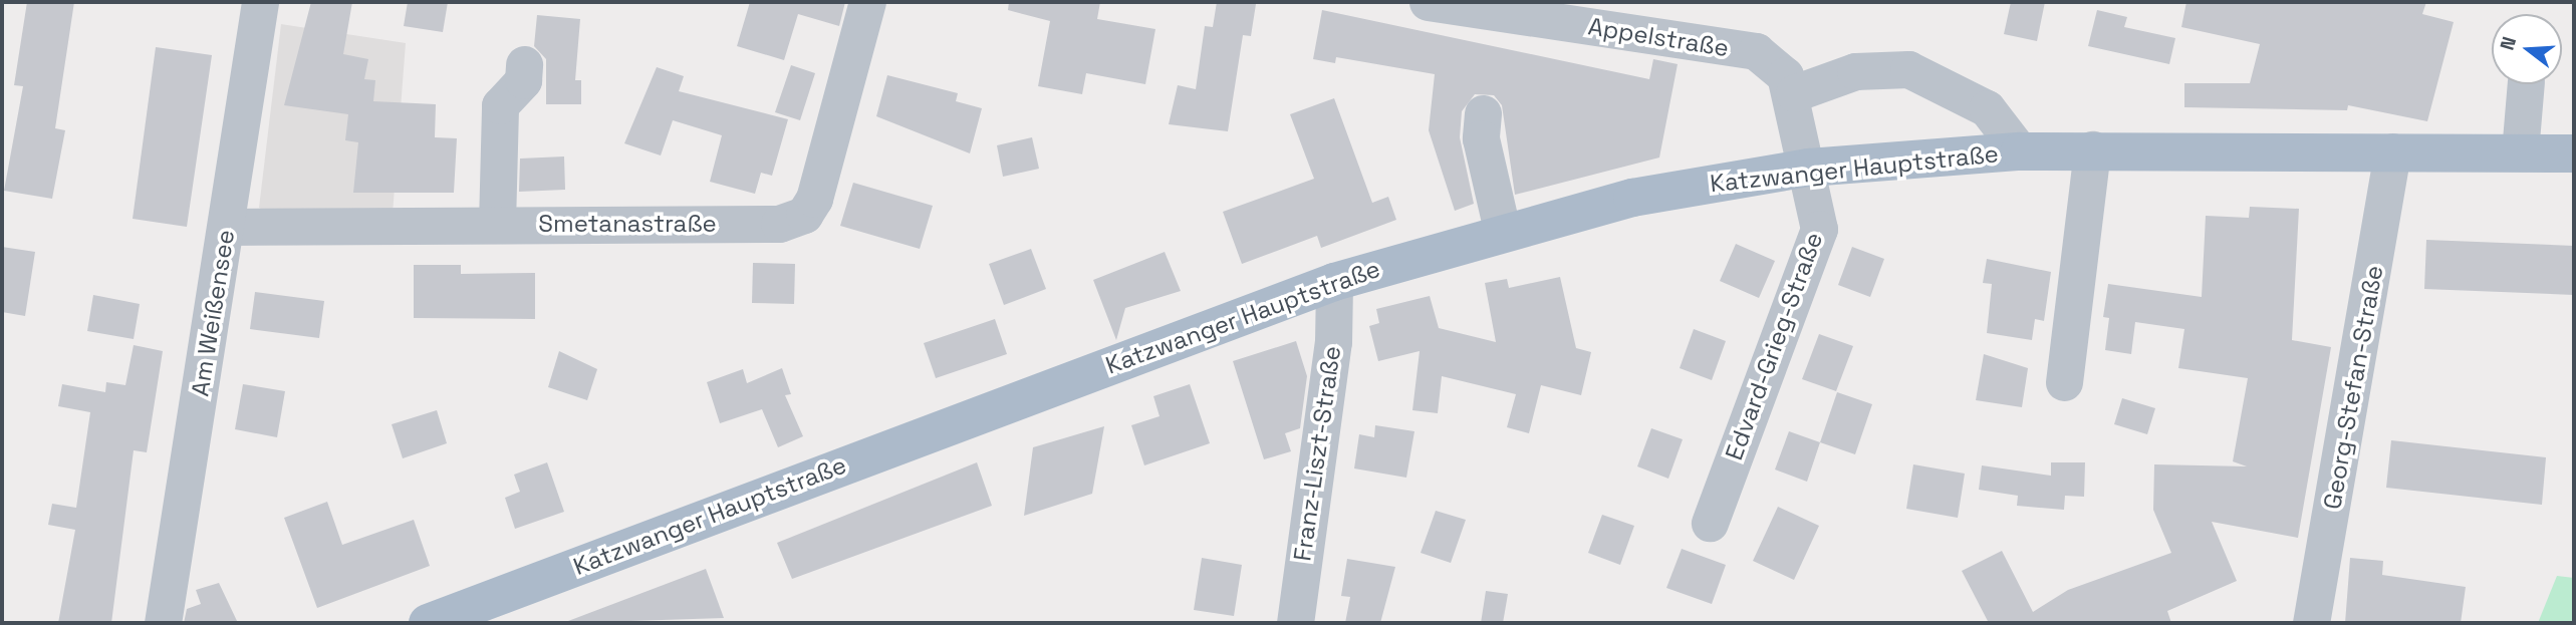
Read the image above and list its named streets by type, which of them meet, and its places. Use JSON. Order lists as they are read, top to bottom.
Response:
{
  "streets": {
    "main road": ["Katzwanger Hauptstraße"],
    "street": [
      "Appelstraße",
      "Smetanastraße",
      "Am Weißensee",
      "Edvard-Grieg-Straße",
      "Georg-Stefan-Straße",
      "Franz-Liszt-Straße"
    ]
  },
  "crossings": [
    ["Katzwanger Hauptstraße", "Edvard-Grieg-Straße"],
    ["Katzwanger Hauptstraße", "Georg-Stefan-Straße"],
    ["Katzwanger Hauptstraße", "Franz-Liszt-Straße"],
    ["Smetanastraße", "Am Weißensee"]
  ],
  "north": "left"
}
